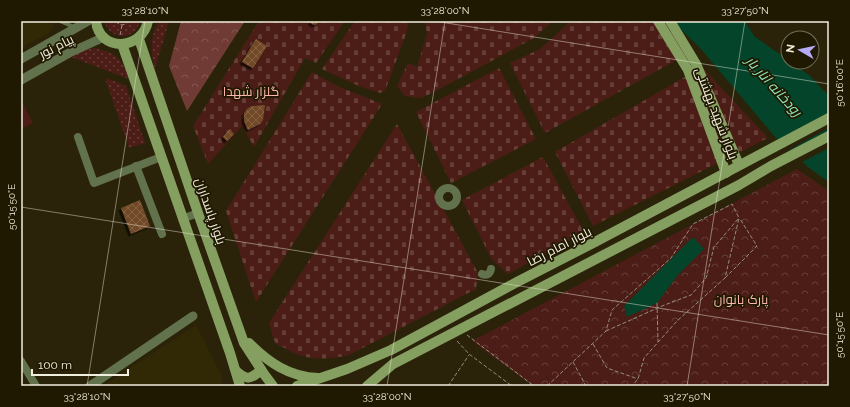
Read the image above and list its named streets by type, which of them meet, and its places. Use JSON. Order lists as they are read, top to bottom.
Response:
{
  "streets": {
    "main road": ["بلوار شهید بهشتی", "بلوار پاسداران", "بلوار امام رضا"],
    "street": ["پیام نور"]
  },
  "crossings": [
    ["بلوار شهید بهشتی", "بلوار امام رضا"]
  ],
  "water": ["رودخانه انار بار"],
  "parks": ["گلزار شهدا", "پارک بانوان"],
  "scale_bar": "100 m",
  "north": "left",
  "coordinates": [
    "33°28'10\"N",
    "33°28'00\"N",
    "33°27'50\"N",
    "50°16'00\"E",
    "50°15'50\"E"
  ]
}
